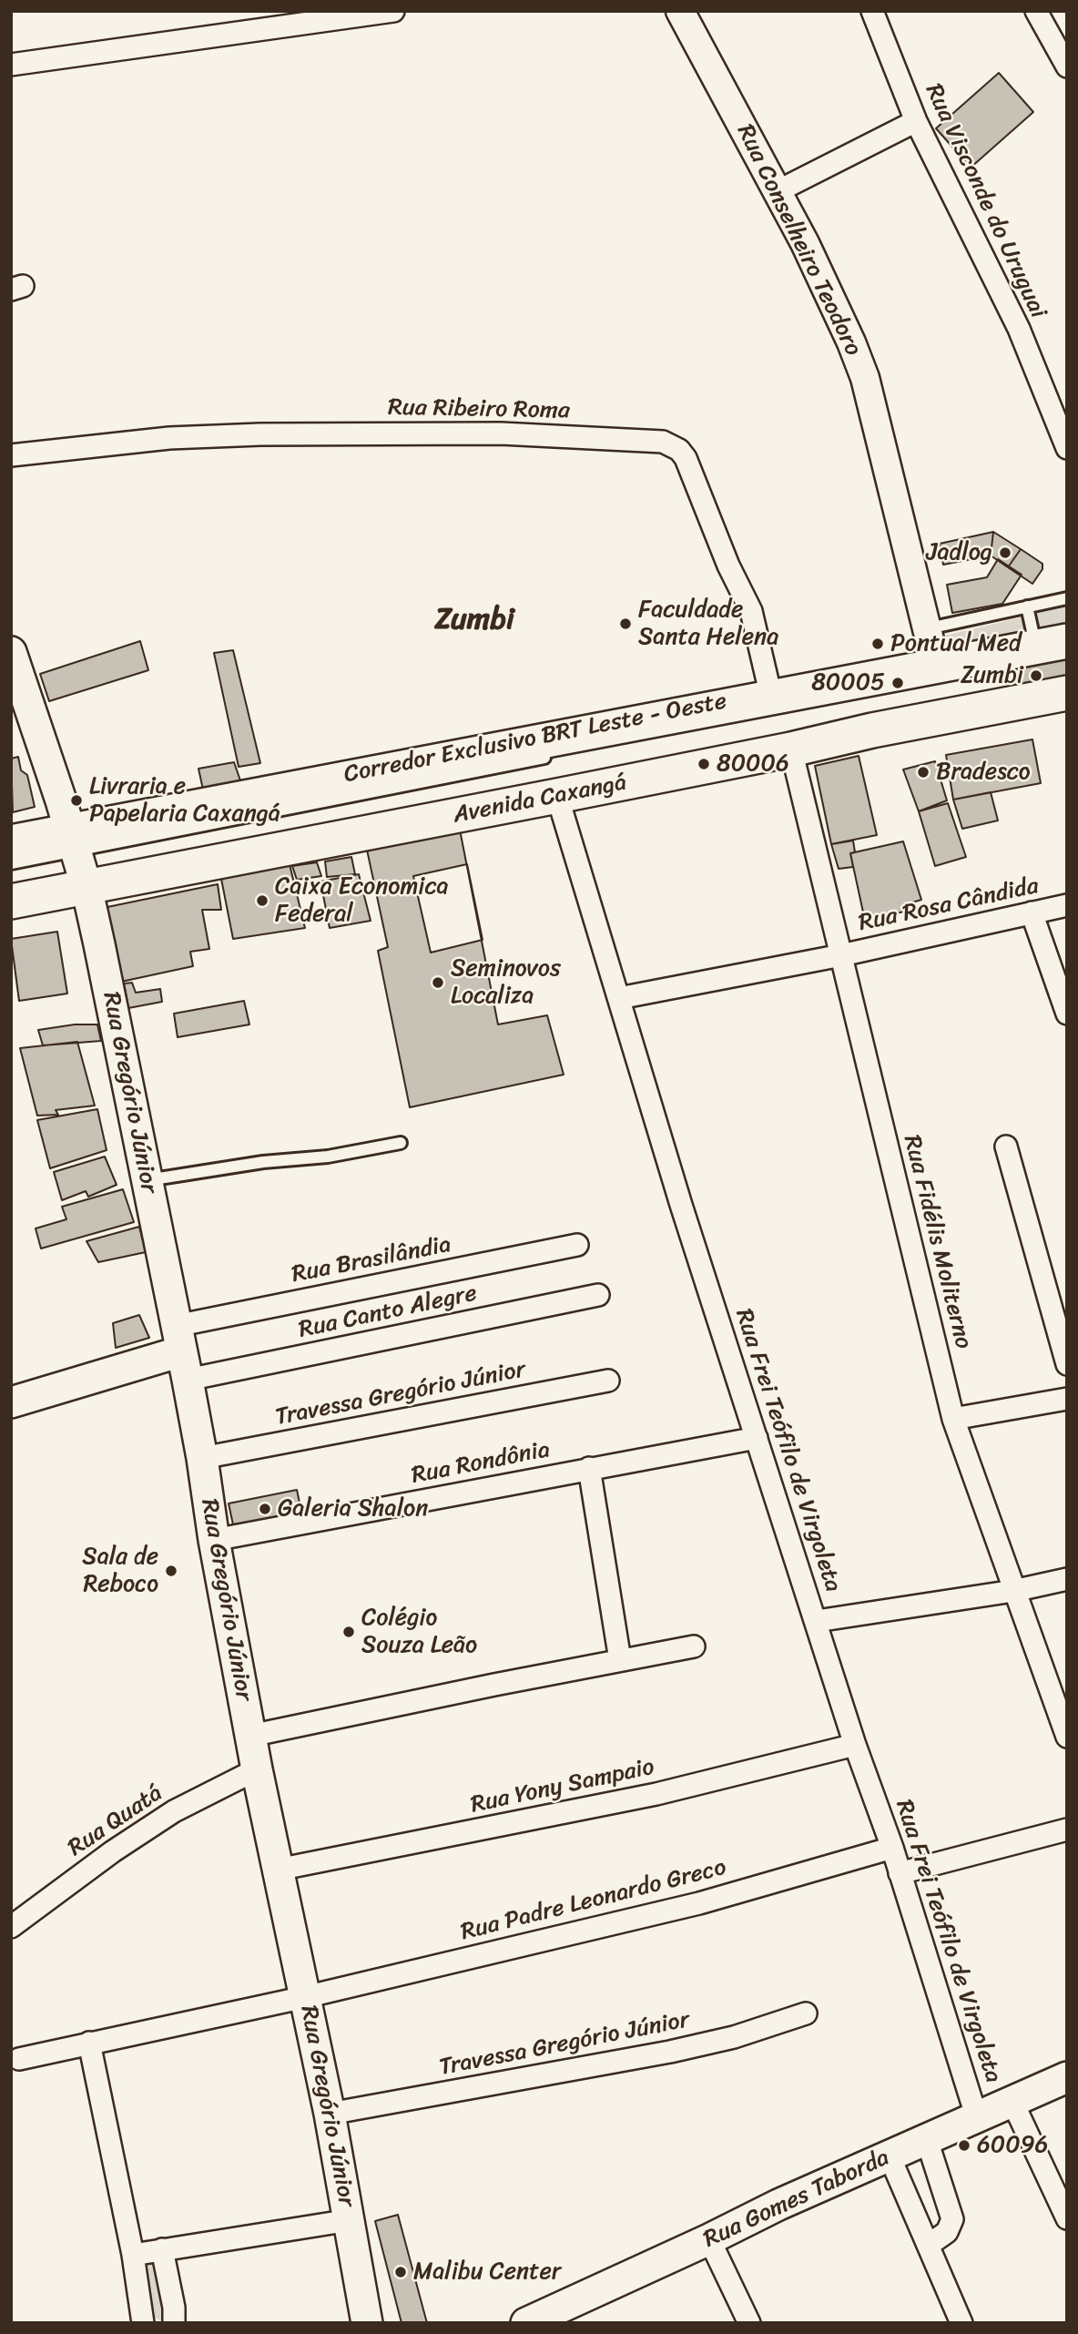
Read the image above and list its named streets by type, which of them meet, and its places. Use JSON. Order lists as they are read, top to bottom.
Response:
{
  "streets": {
    "main road": ["Avenida Caxangá", "Rua Gregório Júnior", "Rua Gomes Taborda"],
    "street": [
      "Rua Visconde do Uruguai",
      "Rua Conselheiro Teodoro",
      "Rua Ribeiro Roma",
      "Rua Rosa Cândida",
      "Rua Fidélis Moliterno",
      "Rua Brasilândia",
      "Rua Canto Alegre",
      "Travessa Gregório Júnior",
      "Rua Frei Teófilo de Virgoleta",
      "Rua Rondônia",
      "Rua Yony Sampaio",
      "Rua Quatá",
      "Rua Padre Leonardo Greco"
    ],
    "lane": ["Corredor Exclusivo BRT Leste - Oeste"]
  },
  "crossings": [
    ["Rua Conselheiro Teodoro", "Avenida Caxangá"],
    ["Rua Ribeiro Roma", "Avenida Caxangá"],
    ["Corredor Exclusivo BRT Leste - Oeste", "Avenida Caxangá"],
    ["Corredor Exclusivo BRT Leste - Oeste", "Rua Gregório Júnior"],
    ["Avenida Caxangá", "Rua Gregório Júnior"],
    ["Avenida Caxangá", "Rua Fidélis Moliterno"],
    ["Avenida Caxangá", "Rua Frei Teófilo de Virgoleta"],
    ["Rua Rosa Cândida", "Rua Fidélis Moliterno"],
    ["Rua Rosa Cândida", "Rua Frei Teófilo de Virgoleta"],
    ["Rua Gregório Júnior", "Rua Brasilândia"],
    ["Rua Gregório Júnior", "Rua Canto Alegre"],
    ["Rua Gregório Júnior", "Travessa Gregório Júnior"],
    ["Rua Gregório Júnior", "Rua Rondônia"],
    ["Rua Gregório Júnior", "Rua Yony Sampaio"],
    ["Rua Gregório Júnior", "Rua Quatá"],
    ["Rua Gregório Júnior", "Rua Padre Leonardo Greco"],
    ["Rua Brasilândia", "Rua Canto Alegre"],
    ["Rua Frei Teófilo de Virgoleta", "Rua Rondônia"],
    ["Rua Frei Teófilo de Virgoleta", "Rua Yony Sampaio"],
    ["Rua Frei Teófilo de Virgoleta", "Rua Padre Leonardo Greco"],
    ["Rua Frei Teófilo de Virgoleta", "Rua Gomes Taborda"]
  ],
  "districts": ["Zumbi"],
  "places": [
    "Jadlog",
    "Faculdade Santa Helena",
    "Pontual Med",
    "Zumbi",
    "80005",
    "80006",
    "Bradesco",
    "Livraria e Papelaria Caxangá",
    "Caixa Economica Federal",
    "Seminovos Localiza",
    "Galeria Shalon",
    "Sala de Reboco",
    "Colégio Souza Leão",
    "60096",
    "Malibu Center"
  ]
}
